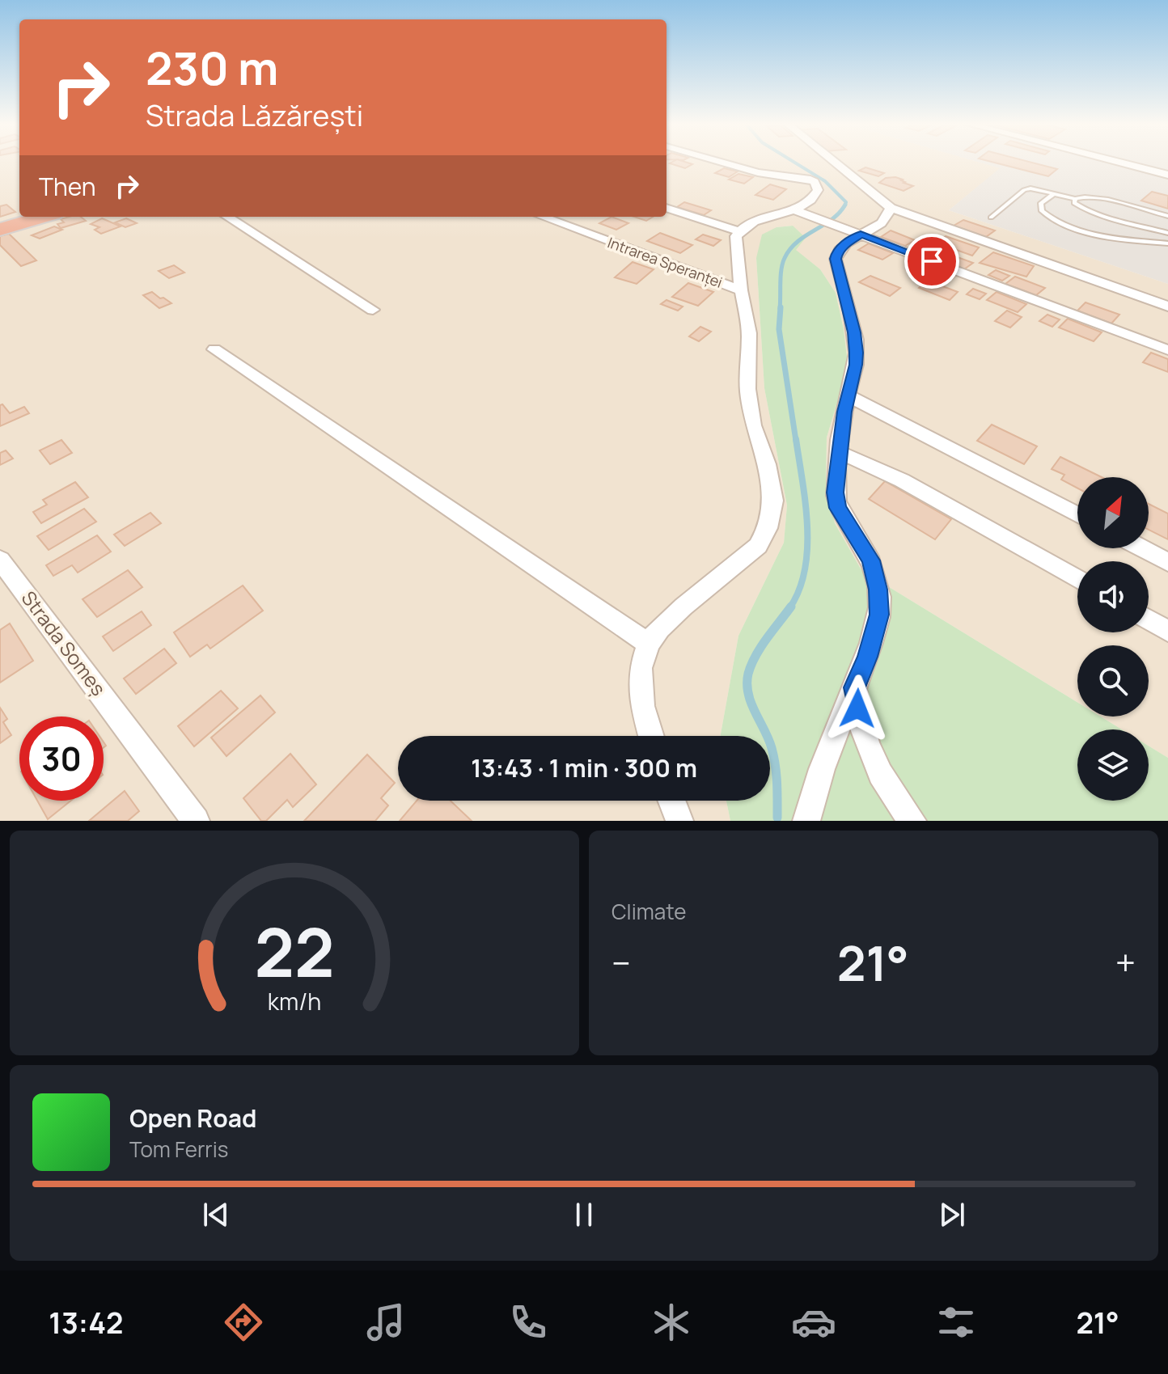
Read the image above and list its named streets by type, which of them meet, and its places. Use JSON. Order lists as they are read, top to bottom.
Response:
{
  "streets": {
    "street": ["Intrarea Speranței", "Strada Someș"]
  },
  "north": "top right",
  "page": {
    "turn": ["230 m", "Strada Lăzărești"],
    "then": "Then",
    "limit": "30",
    "trip": "13:43 · 1 min · 300 m",
    "tile": "Climate",
    "heat": ["−", "21°", "+"],
    "song": ["Open Road", "Tom Ferris"],
    "tabs": ["13:42", "21°"],
    "gauge": ["22", "km/h"]
  }
}
